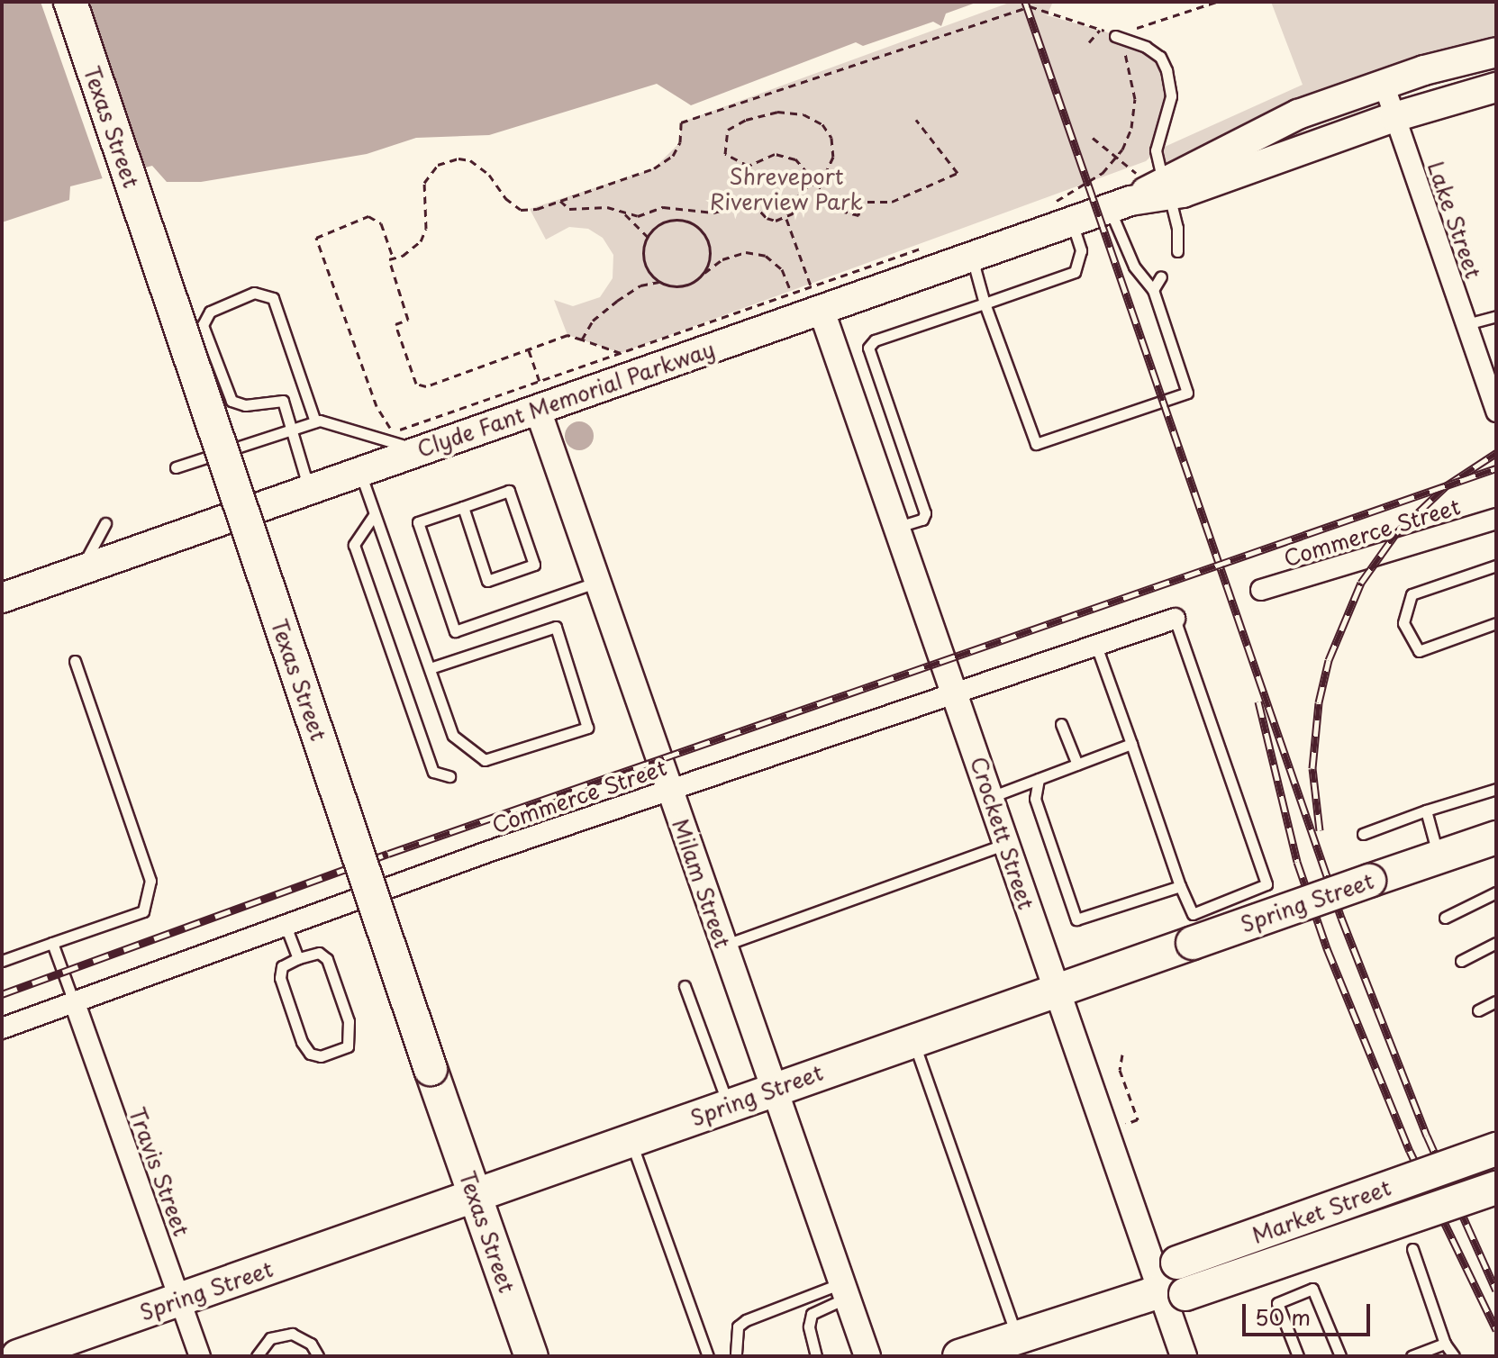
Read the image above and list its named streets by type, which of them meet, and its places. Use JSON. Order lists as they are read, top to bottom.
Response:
{
  "streets": {
    "main road": [
      "Texas Street",
      "Clyde Fant Memorial Parkway",
      "Spring Street",
      "Market Street"
    ],
    "street": [
      "Lake Street",
      "Commerce Street",
      "Crockett Street",
      "Milam Street",
      "Travis Street"
    ]
  },
  "crossings": [
    ["Texas Street", "Spring Street"],
    ["Lake Street", "Clyde Fant Memorial Parkway"],
    ["Clyde Fant Memorial Parkway", "Crockett Street"],
    ["Clyde Fant Memorial Parkway", "Milam Street"],
    ["Commerce Street", "Crockett Street"],
    ["Commerce Street", "Milam Street"],
    ["Commerce Street", "Travis Street"],
    ["Crockett Street", "Spring Street"],
    ["Crockett Street", "Market Street"],
    ["Milam Street", "Spring Street"],
    ["Spring Street", "Travis Street"]
  ],
  "parks": ["Shreveport Riverview Park"],
  "scale_bar": "50 m"
}
